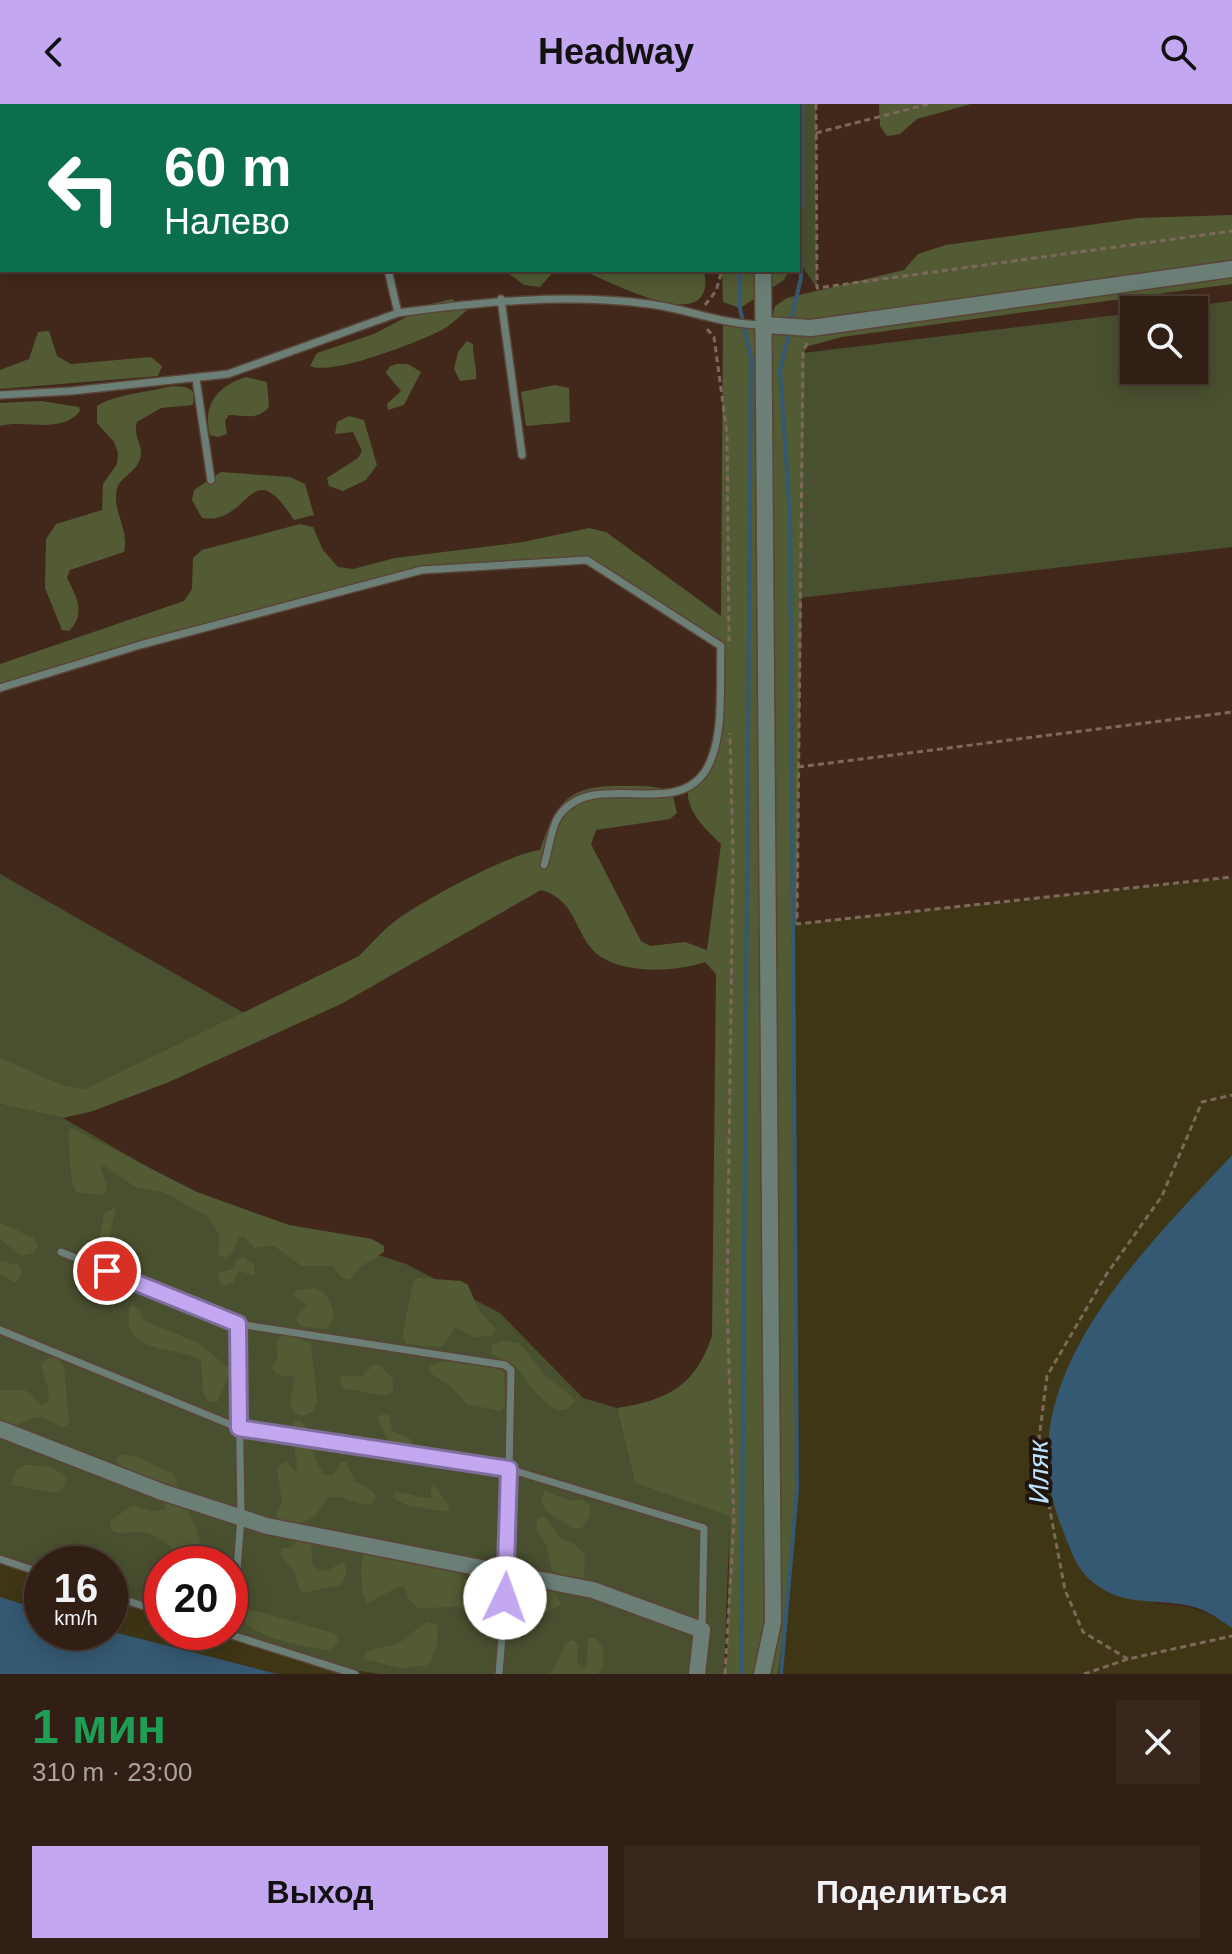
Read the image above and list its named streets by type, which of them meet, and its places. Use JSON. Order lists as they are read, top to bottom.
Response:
{
  "water": ["Иляк"],
  "page": {
    "header": "Headway",
    "turn": ["60 m", "Налево"],
    "speed": "16 km/h",
    "limit": "20",
    "heading": ["1 мин", "310 m · 23:00"],
    "buttons": ["Выход", "Поделиться"]
  }
}
